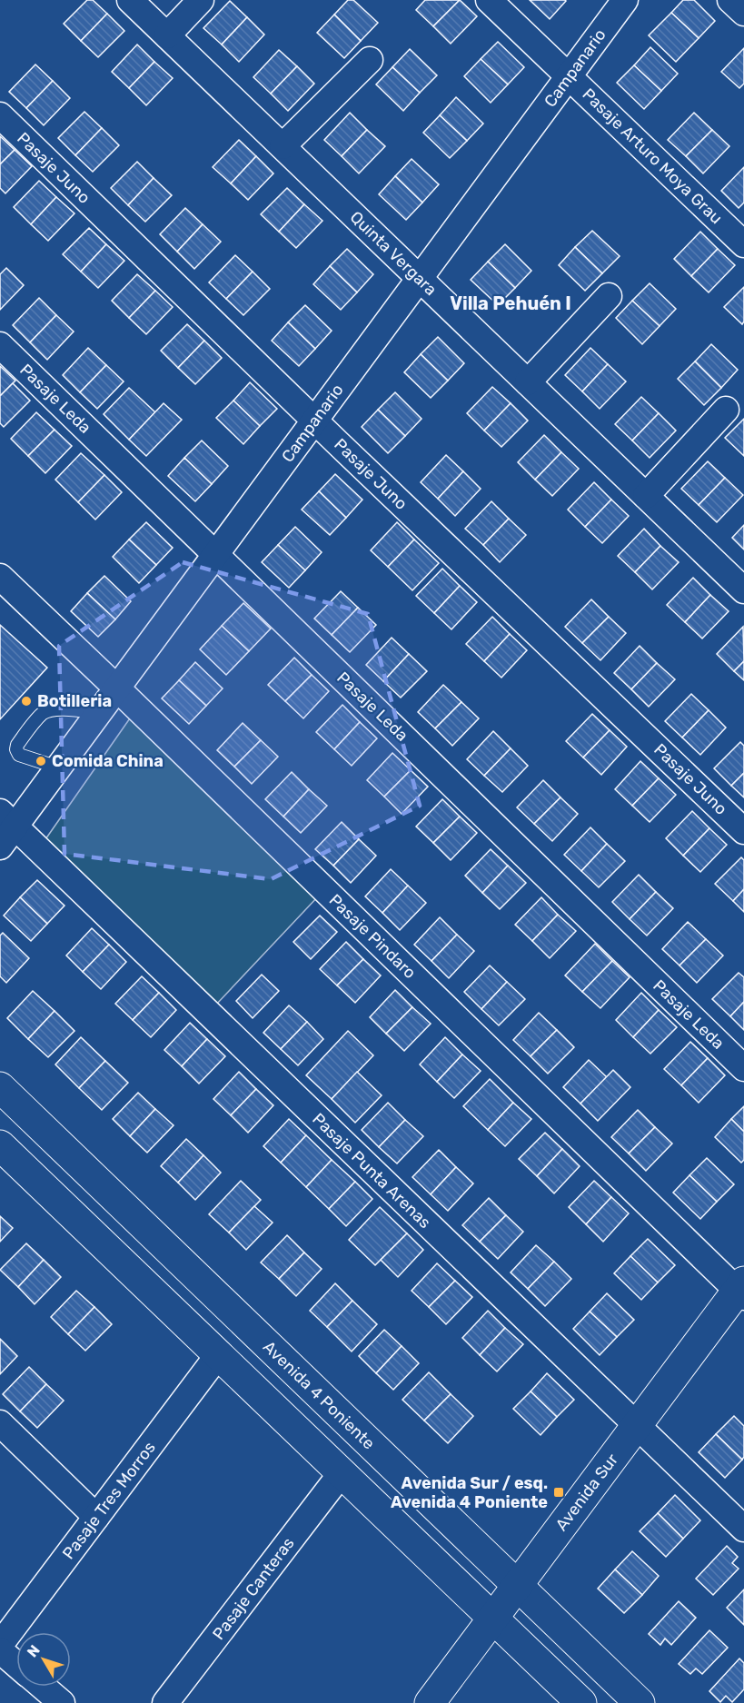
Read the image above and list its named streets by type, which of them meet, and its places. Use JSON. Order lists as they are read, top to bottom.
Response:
{
  "streets": {
    "street": [
      "Campanario",
      "Pasaje Arturo Moya Grau",
      "Pasaje Juno",
      "Quinta Vergara",
      "Pasaje Leda",
      "Pasaje Pindaro",
      "Pasaje Punta Arenas",
      "Avenida 4 Poniente",
      "Avenida Sur",
      "Pasaje Tres Morros",
      "Pasaje Canteras"
    ]
  },
  "crossings": [
    ["Campanario", "Pasaje Arturo Moya Grau"],
    ["Campanario", "Pasaje Juno"],
    ["Campanario", "Quinta Vergara"],
    ["Campanario", "Pasaje Leda"],
    ["Campanario", "Pasaje Pindaro"],
    ["Campanario", "Pasaje Punta Arenas"],
    ["Pasaje Pindaro", "Avenida Sur"],
    ["Pasaje Punta Arenas", "Avenida Sur"],
    ["Avenida 4 Poniente", "Avenida Sur"]
  ],
  "districts": ["Villa Pehuén I"],
  "places": {
    "other": ["Botilleria", "Comida China"],
    "transit": ["Avenida Sur / esq. Avenida 4 Poniente"]
  },
  "north": "top left"
}
